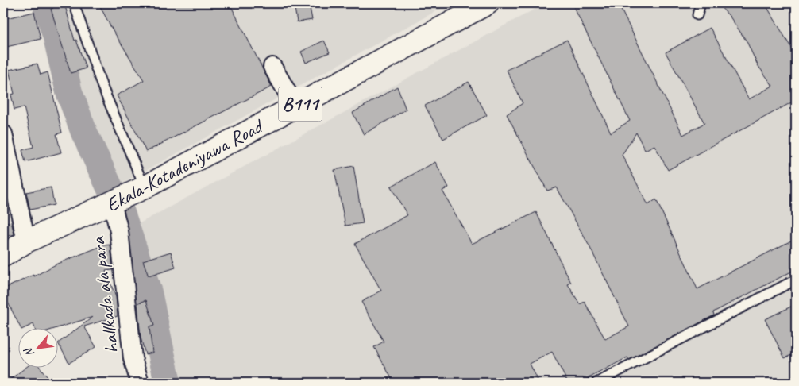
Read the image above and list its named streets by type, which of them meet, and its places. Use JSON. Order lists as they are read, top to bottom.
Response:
{
  "streets": {
    "main road": ["B111", "Ekala-Kotadeniyawa Road"],
    "street": ["hallkada ala para"]
  },
  "crossings": [
    ["Ekala-Kotadeniyawa Road", "hallkada ala para"]
  ],
  "north": "bottom left"
}
